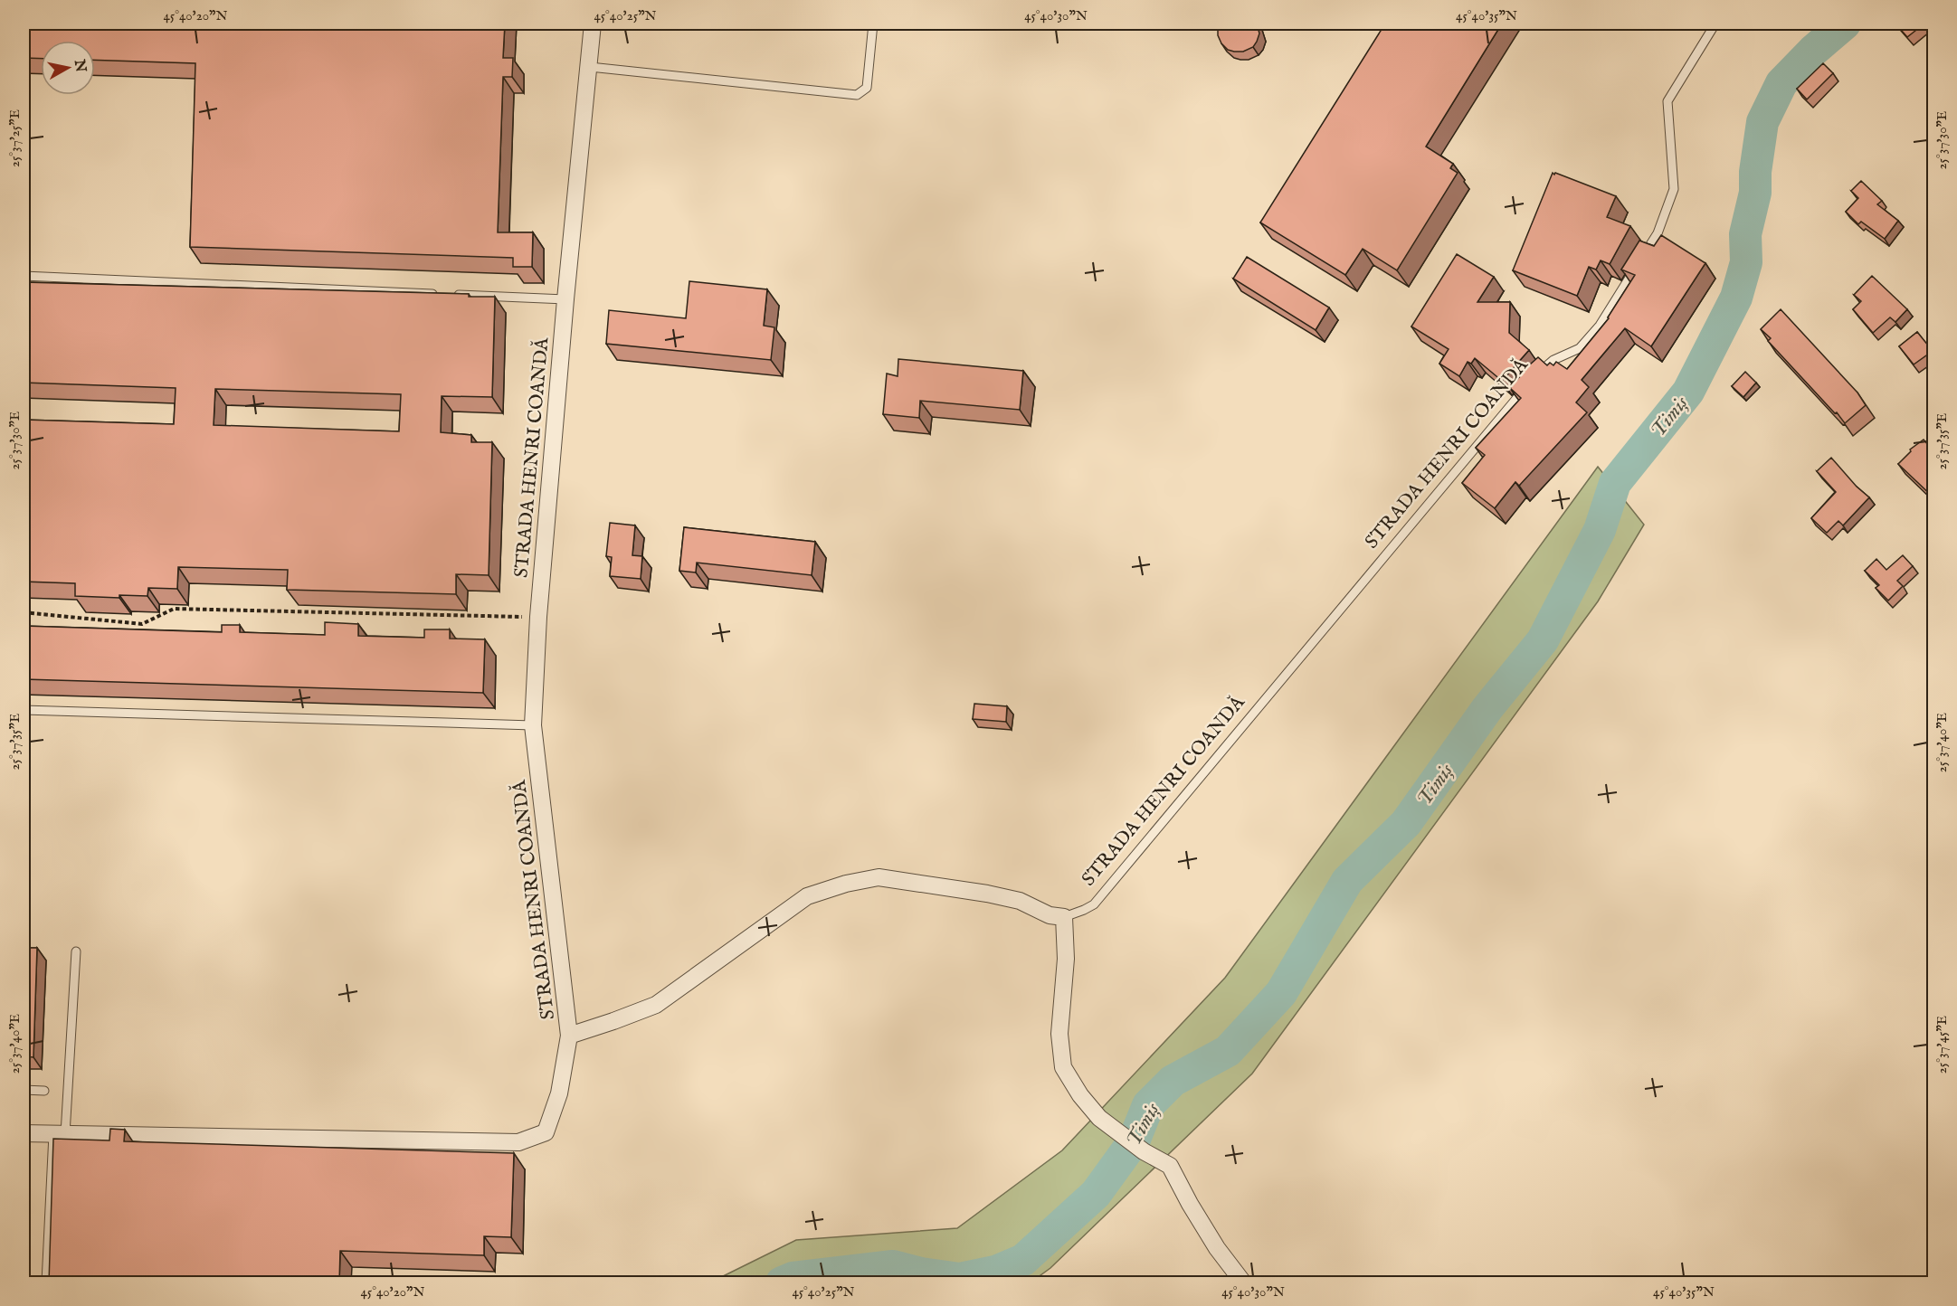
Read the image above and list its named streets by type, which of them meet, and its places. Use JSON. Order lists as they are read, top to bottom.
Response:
{
  "streets": {
    "street": ["STRADA HENRI COANDĂ"]
  },
  "water": ["Timiș"],
  "north": "right",
  "coordinates": [
    "45°40'20\"N",
    "45°40'25\"N",
    "45°40'30\"N",
    "45°40'35\"N",
    "25°37'25\"E",
    "25°37'30\"E",
    "25°37'35\"E",
    "25°37'40\"E",
    "25°37'45\"E"
  ]
}
